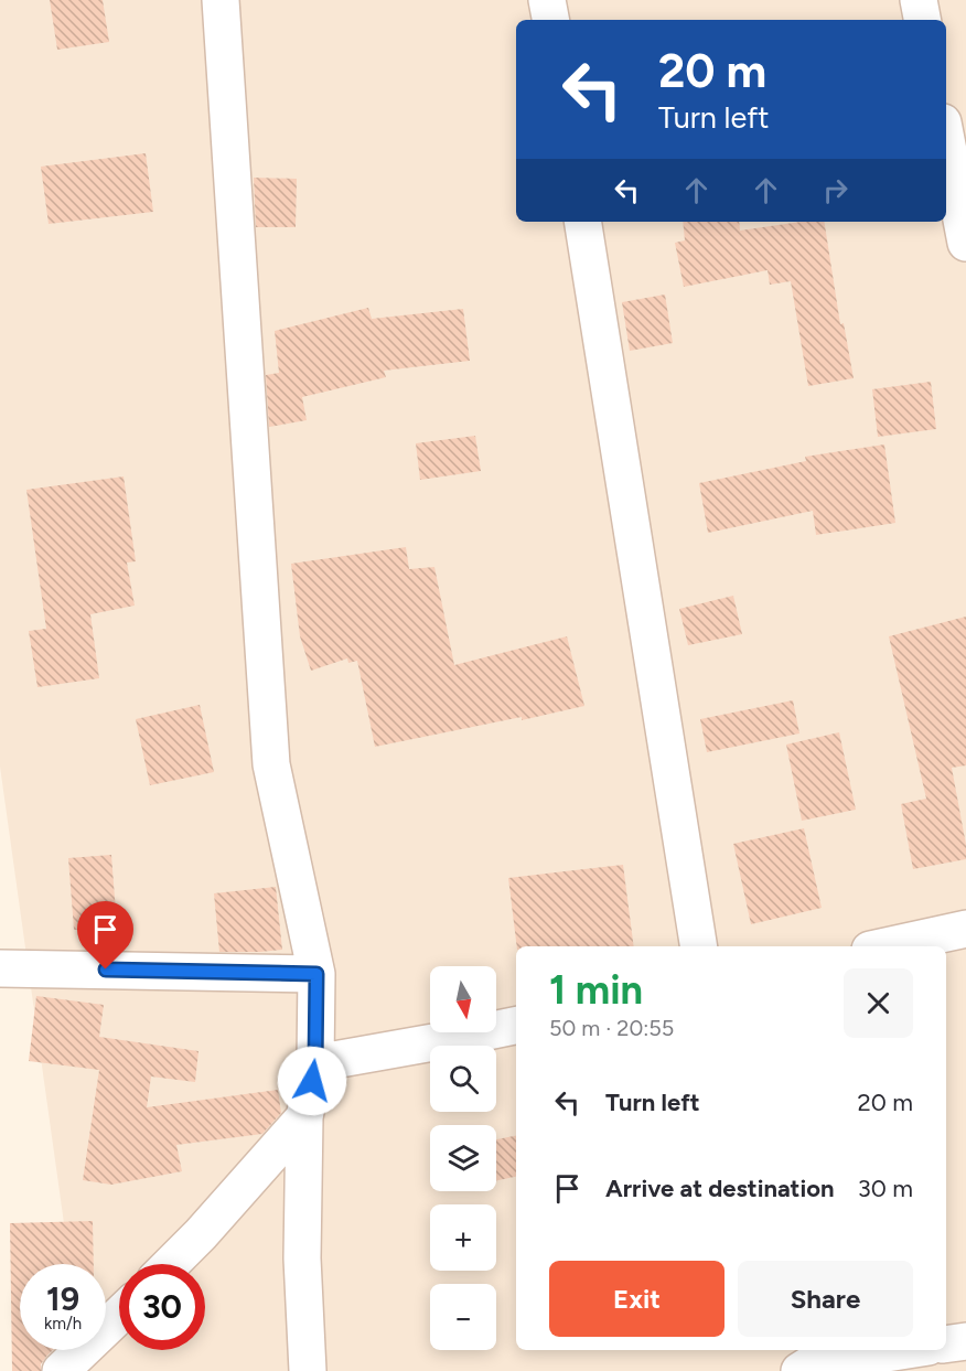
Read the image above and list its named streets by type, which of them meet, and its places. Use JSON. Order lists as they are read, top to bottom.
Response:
{
  "north": "bottom",
  "page": {
    "turn": ["20 m", "Turn left"],
    "heading": ["1 min", "50 m · 20:55"],
    "map_buttons": ["+", "−"],
    "list": [
      {
        "name": "Turn left",
        "value": "20 m"
      },
      {
        "name": "Arrive at destination",
        "value": "30 m"
      }
    ],
    "buttons": ["Exit", "Share"],
    "speed": "19 km/h",
    "limit": "30"
  }
}
